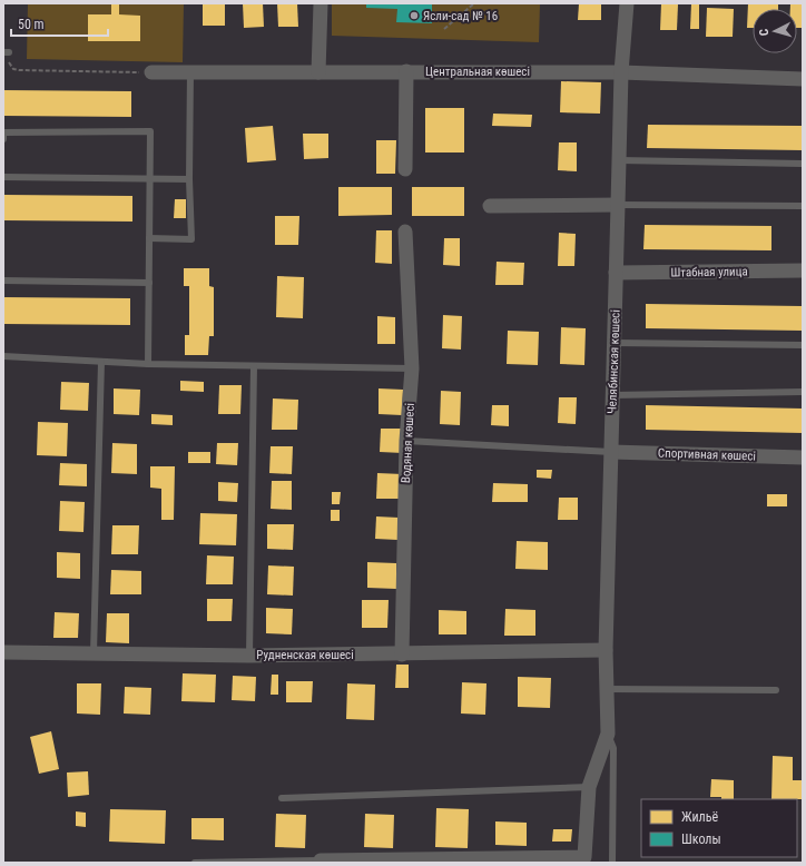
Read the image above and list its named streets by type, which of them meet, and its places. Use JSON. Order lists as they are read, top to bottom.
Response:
{
  "streets": {
    "street": [
      "Центральная көшесі",
      "Штабная улица",
      "Челябинская көшесі",
      "Водяная көшесі",
      "Спортивная көшесі",
      "Рудненская көшесі"
    ]
  },
  "crossings": [
    ["Центральная көшесі", "Челябинская көшесі"],
    ["Штабная улица", "Челябинская көшесі"],
    ["Челябинская көшесі", "Спортивная көшесі"],
    ["Челябинская көшесі", "Рудненская көшесі"],
    ["Водяная көшесі", "Рудненская көшесі"]
  ],
  "places": ["Ясли-сад № 16"],
  "legend": ["Жильё", "Школы"],
  "scale_bar": "50 m",
  "north": "left"
}
